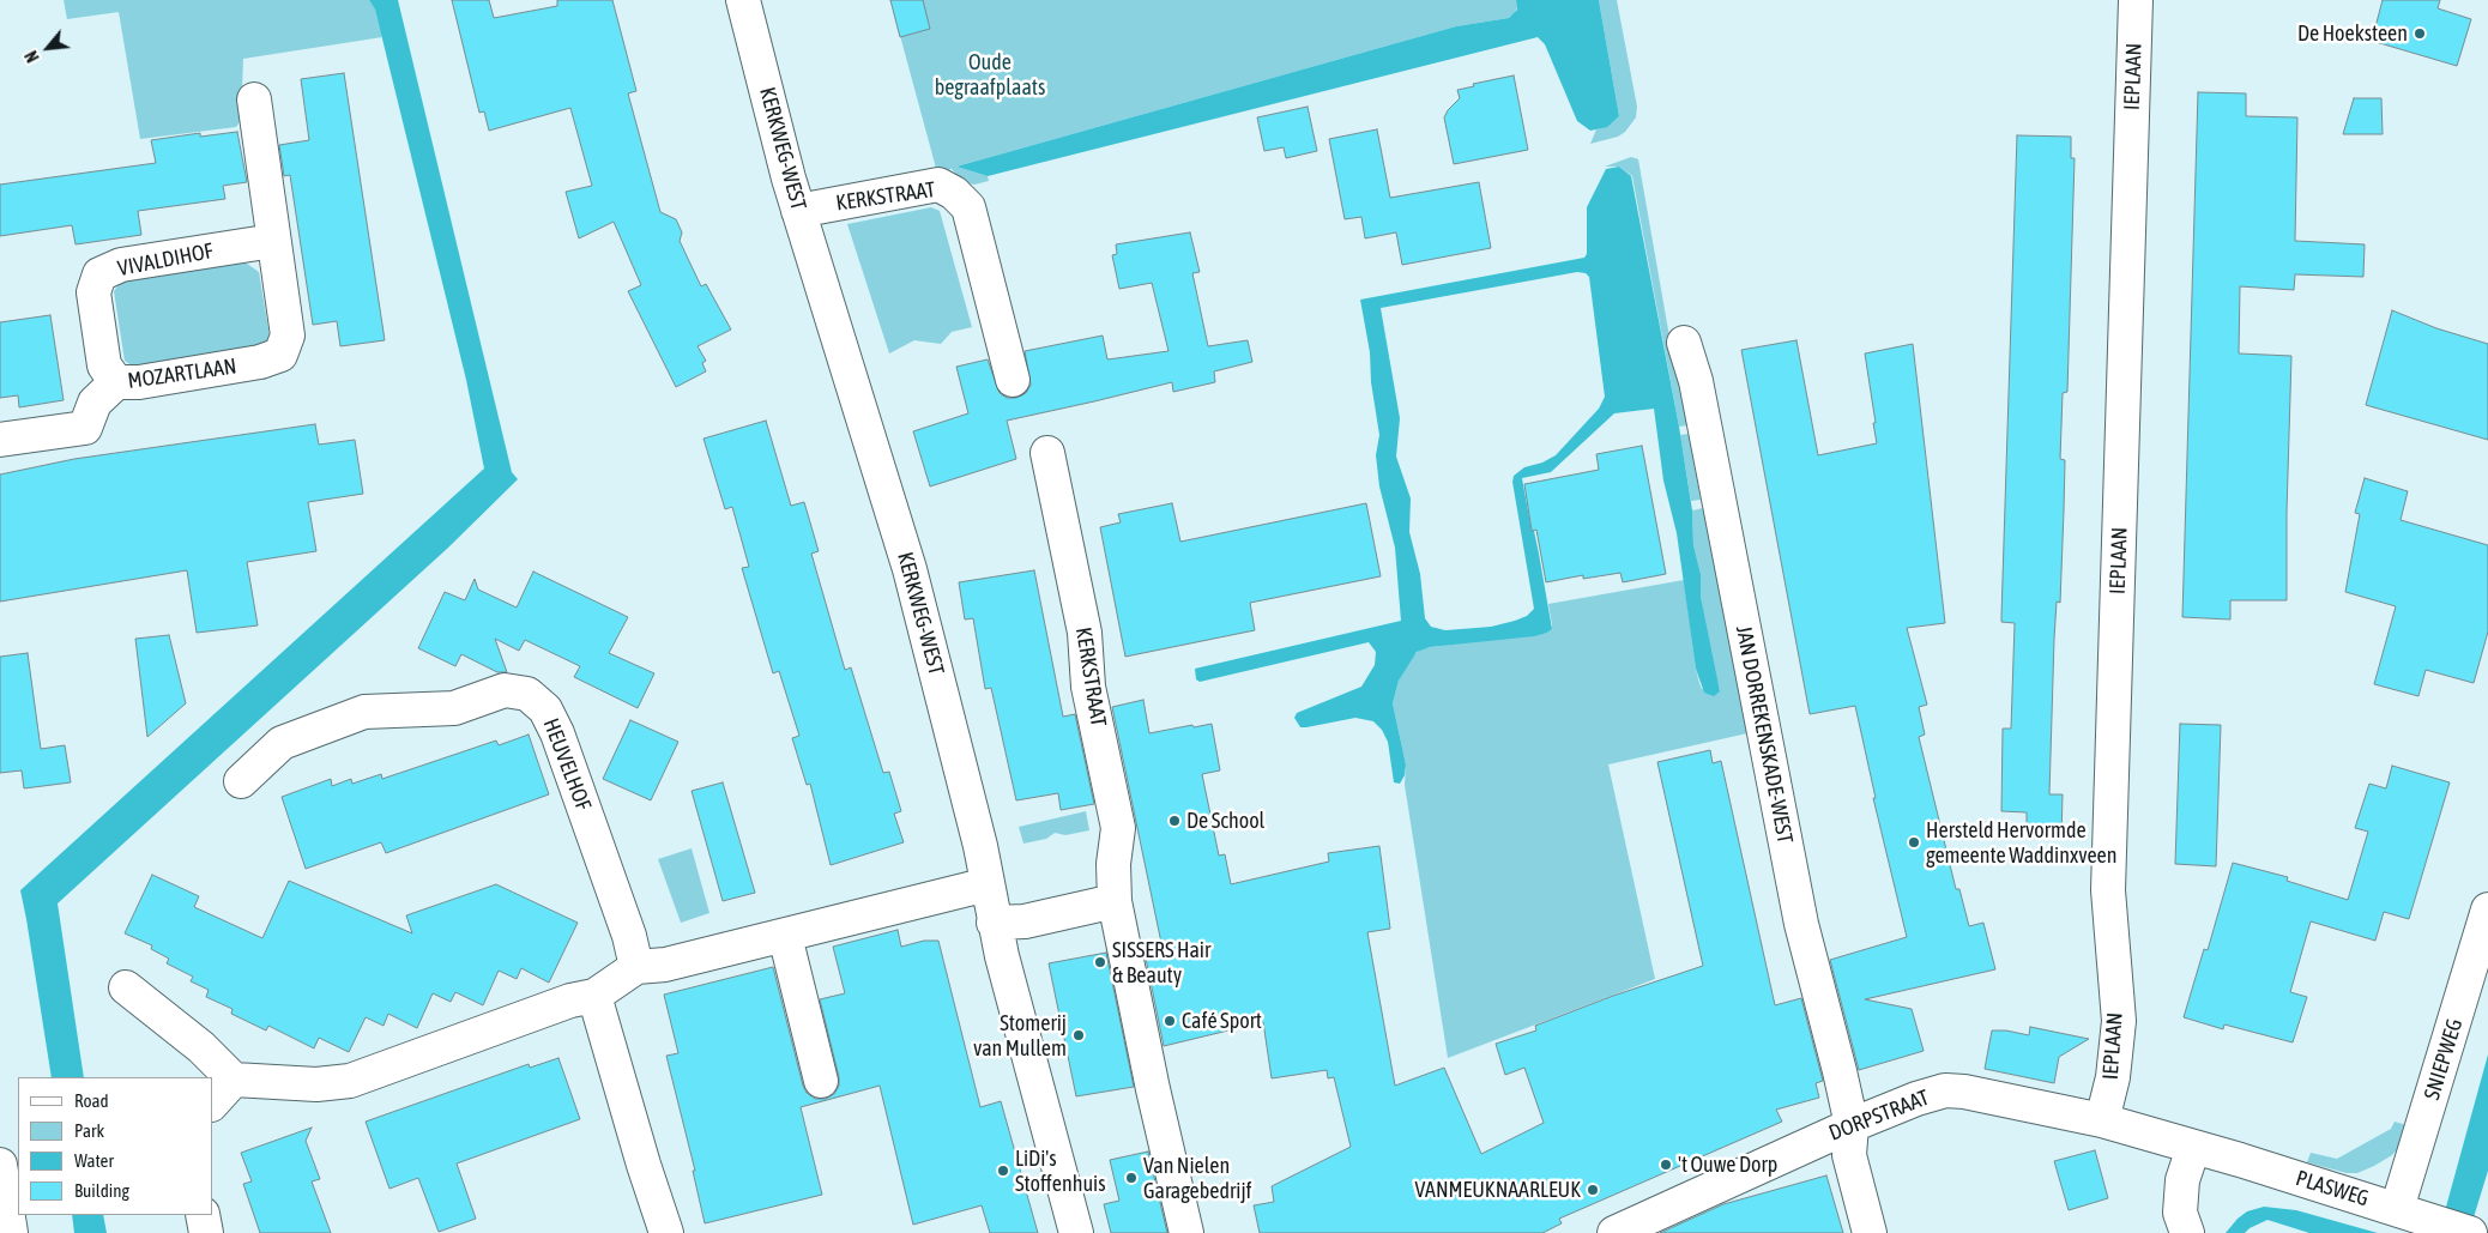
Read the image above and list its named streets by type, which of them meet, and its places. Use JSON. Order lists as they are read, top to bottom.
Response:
{
  "streets": {
    "street": [
      "IEPLAAN",
      "KERKWEG-WEST",
      "KERKSTRAAT",
      "VIVALDIHOF",
      "MOZARTLAAN",
      "JAN DORREKENSKADE-WEST",
      "HEUVELHOF",
      "SNIEPWEG",
      "DORPSTRAAT",
      "PLASWEG"
    ]
  },
  "crossings": [
    ["IEPLAAN", "DORPSTRAAT"],
    ["KERKWEG-WEST", "KERKSTRAAT"],
    ["VIVALDIHOF", "MOZARTLAAN"],
    ["JAN DORREKENSKADE-WEST", "DORPSTRAAT"],
    ["SNIEPWEG", "PLASWEG"],
    ["DORPSTRAAT", "PLASWEG"]
  ],
  "parks": ["Oude begraafplaats"],
  "places": [
    "De Hoeksteen",
    "De School",
    "Hersteld Hervormde gemeente Waddinxveen",
    "SISSERS Hair & Beauty",
    "Café Sport",
    "Stomerij van Mullem",
    "'t Ouwe Dorp",
    "LiDi's Stoffenhuis",
    "Van Nielen Garagebedrijf",
    "VANMEUKNAARLEUK"
  ],
  "legend": [
    "Road",
    "Park",
    "Water",
    "Building"
  ],
  "north": "bottom left"
}
